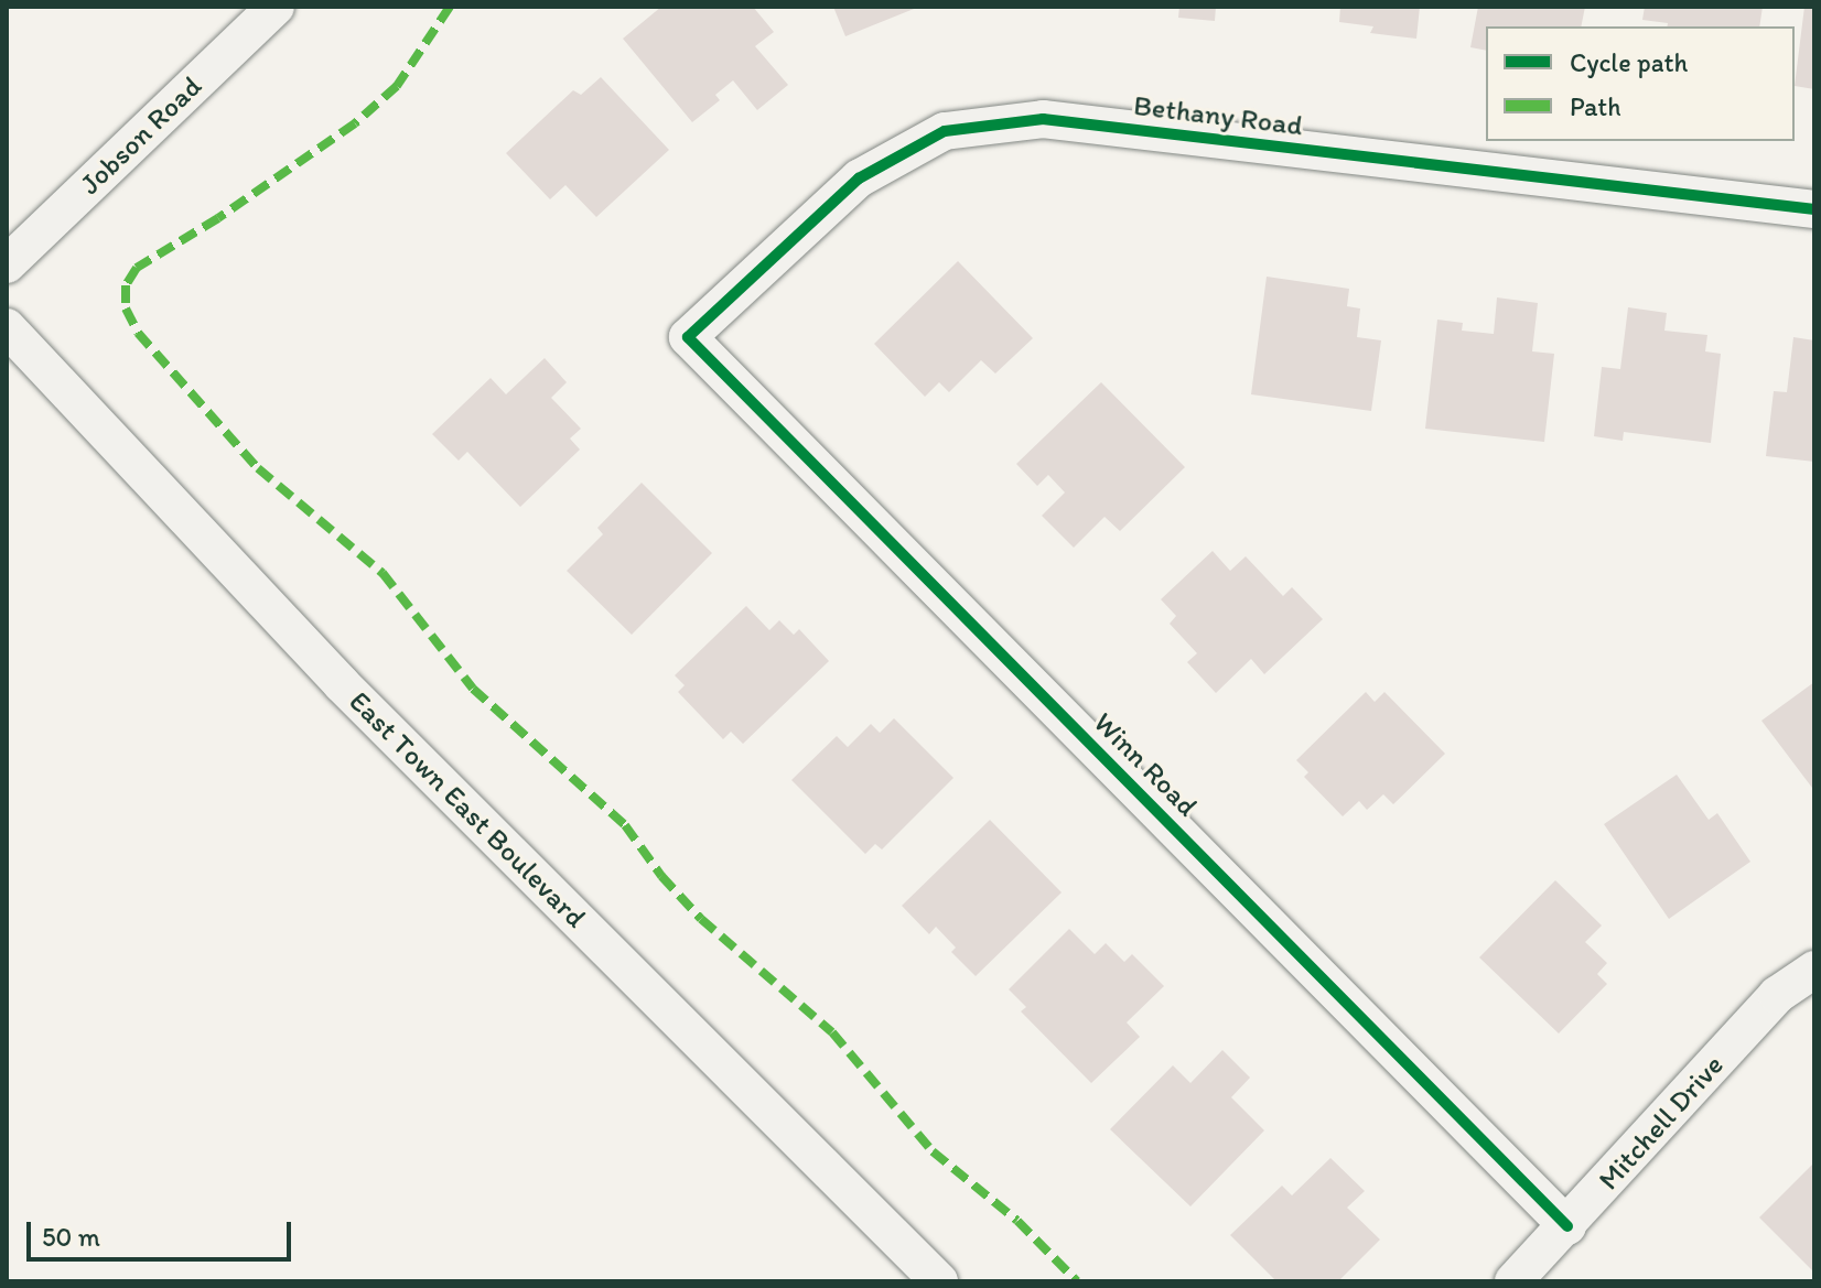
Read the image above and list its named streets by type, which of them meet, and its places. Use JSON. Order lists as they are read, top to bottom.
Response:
{
  "streets": {
    "street": [
      "Bethany Road",
      "Jobson Road",
      "Winn Road",
      "East Town East Boulevard",
      "Mitchell Drive"
    ]
  },
  "crossings": [
    ["Bethany Road", "Winn Road"],
    ["Winn Road", "Mitchell Drive"]
  ],
  "legend": ["Cycle path", "Path"],
  "scale_bar": "50 m"
}
